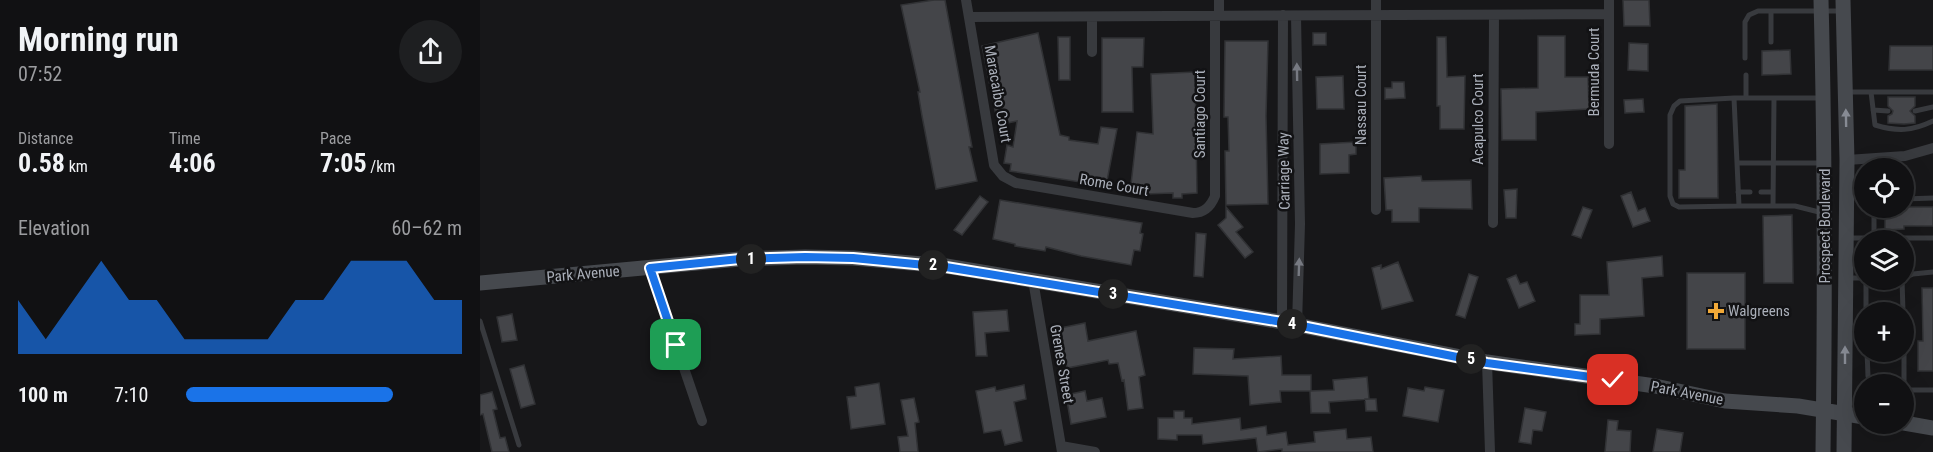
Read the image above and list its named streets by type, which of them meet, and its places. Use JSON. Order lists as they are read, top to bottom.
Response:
{
  "streets": {
    "main road": ["Prospect Boulevard", "Park Avenue"],
    "street": [
      "Bermuda Court",
      "Maracaibo Court",
      "Nassau Court",
      "Santiago Court",
      "Acapulco Court",
      "Carriage Way",
      "Rome Court",
      "Grenes Street"
    ]
  },
  "crossings": [
    ["Maracaibo Court", "Rome Court"],
    ["Santiago Court", "Rome Court"],
    ["Carriage Way", "Park Avenue"],
    ["Prospect Boulevard", "Park Avenue"],
    ["Park Avenue", "Grenes Street"]
  ],
  "places": {
    "health": ["Walgreens"]
  },
  "page": {
    "heading": ["Morning run", "07:52"],
    "stats": [
      ["Distance", "0.58 km"],
      ["Time", "4:06"],
      ["Pace", "7:05 /km"]
    ],
    "map_buttons": ["+", "−"],
    "chart": ["Elevation", "60–62 m"],
    "pins": [
      "1",
      "2",
      "3",
      "4",
      "5"
    ],
    "list": [
      {
        "name": "100 m",
        "note": "7:10"
      }
    ]
  }
}
